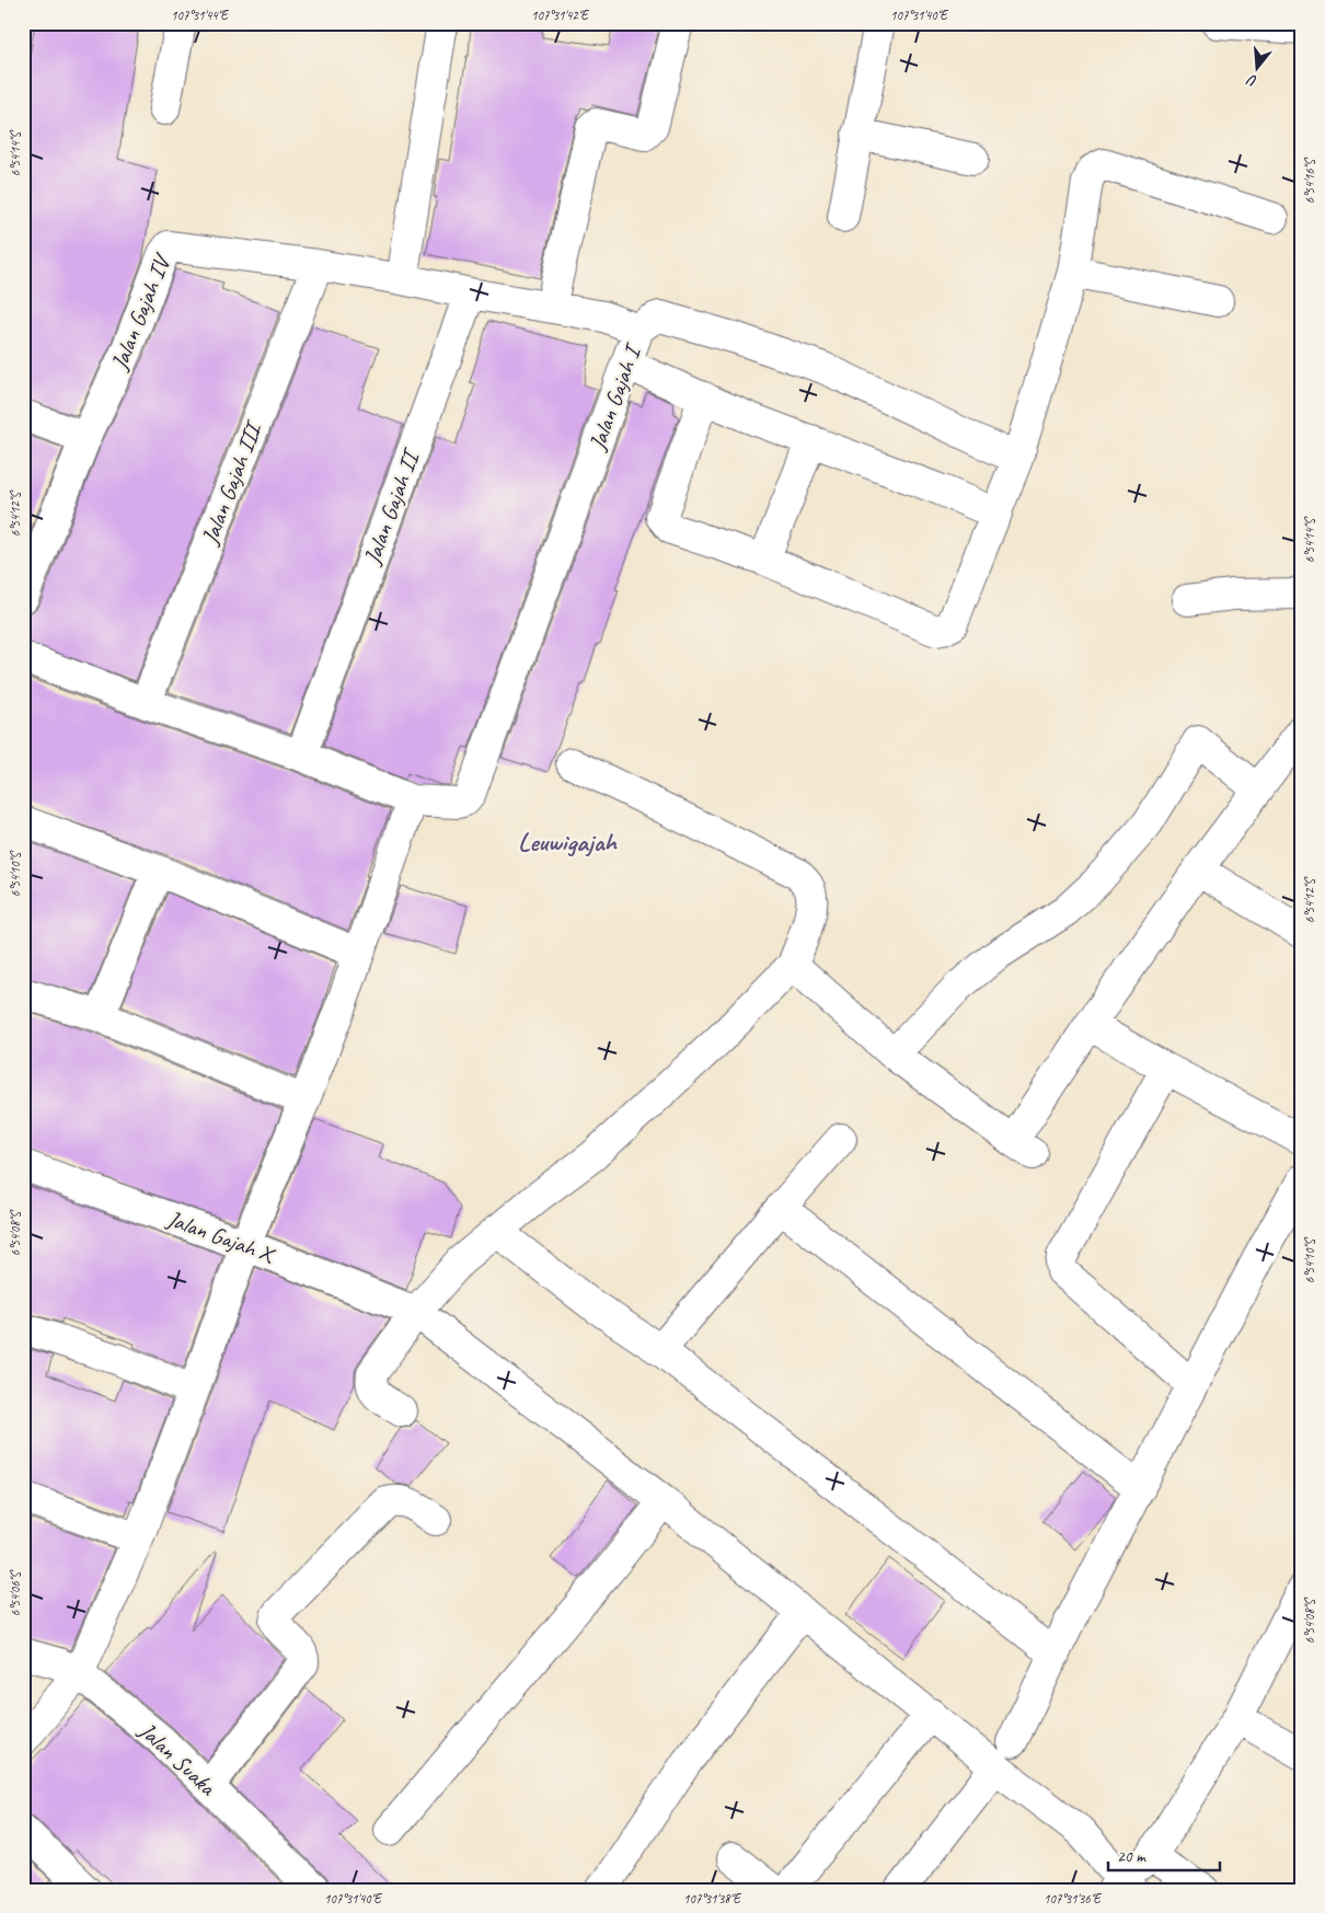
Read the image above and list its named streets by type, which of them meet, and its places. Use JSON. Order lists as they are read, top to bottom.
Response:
{
  "streets": {
    "street": [
      "Jalan Gajah IV",
      "Jalan Gajah I",
      "Jalan Gajah III",
      "Jalan Gajah II",
      "Jalan Gajah X",
      "Jalan Suaka"
    ]
  },
  "crossings": [
    ["Jalan Gajah IV", "Jalan Gajah III"],
    ["Jalan Gajah I", "Jalan Gajah II"]
  ],
  "districts": ["Leuwigajah"],
  "scale_bar": "20 m",
  "north": "bottom",
  "coordinates": [
    "107°31'44\"E",
    "107°31'42\"E",
    "107°31'40\"E",
    "6°54'14\"S",
    "6°54'16\"S",
    "6°54'12\"S",
    "6°54'10\"S",
    "6°54'08\"S",
    "6°54'06\"S",
    "107°31'38\"E",
    "107°31'36\"E"
  ]
}
